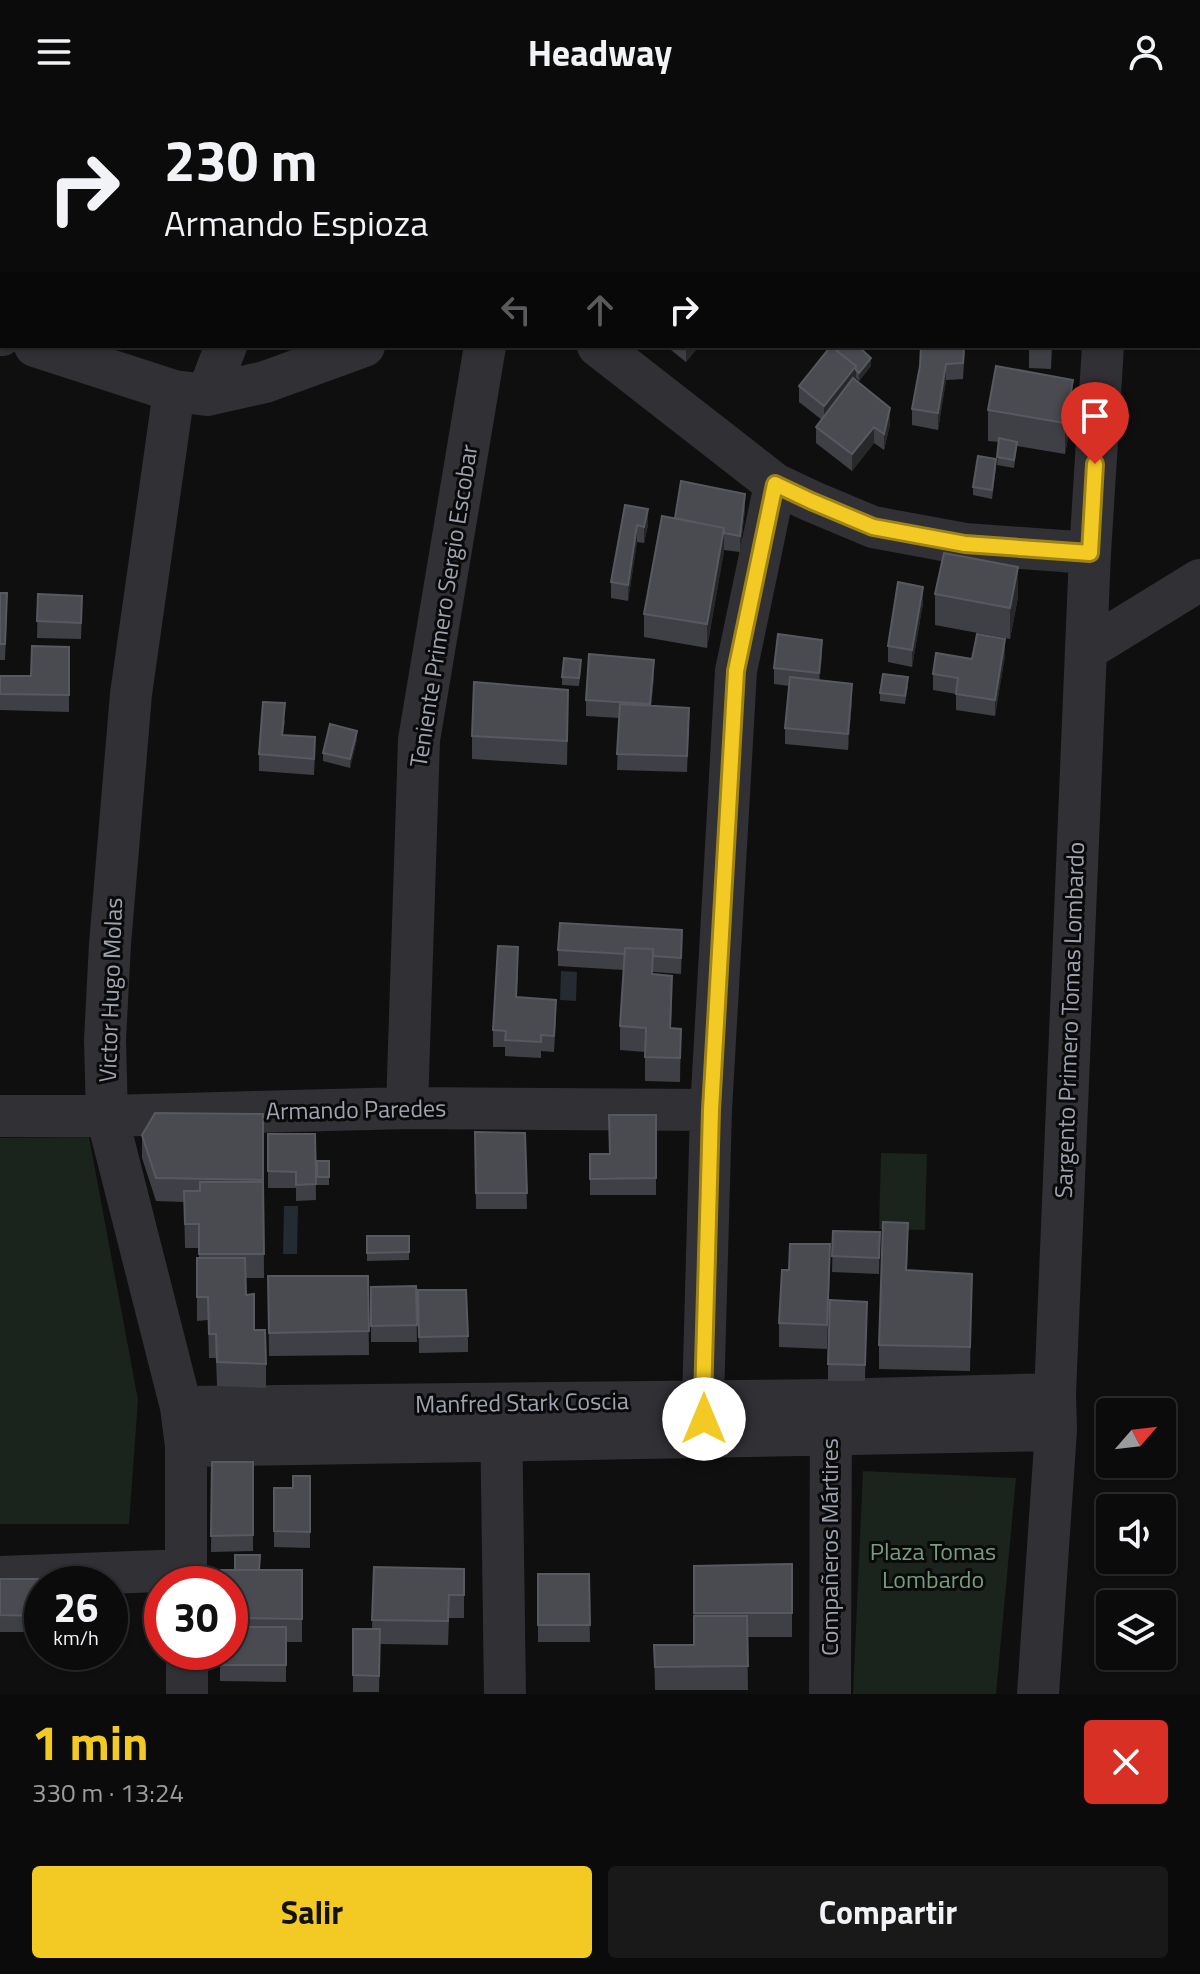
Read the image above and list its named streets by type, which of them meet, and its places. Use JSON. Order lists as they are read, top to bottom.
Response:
{
  "streets": {
    "street": [
      "Teniente Primero Sergio Escobar",
      "Victor Hugo Molas",
      "Sargento Primero Tomas Lombardo",
      "Armando Paredes",
      "Manfred Stark Coscia",
      "Compañeros Mártires"
    ]
  },
  "crossings": [
    ["Teniente Primero Sergio Escobar", "Armando Paredes"],
    ["Victor Hugo Molas", "Armando Paredes"],
    ["Victor Hugo Molas", "Manfred Stark Coscia"],
    ["Sargento Primero Tomas Lombardo", "Manfred Stark Coscia"],
    ["Manfred Stark Coscia", "Compañeros Mártires"]
  ],
  "parks": ["Plaza Tomas Lombardo"],
  "north": "top right",
  "page": {
    "header": "Headway",
    "turn": ["230 m", "Armando Espioza"],
    "speed": "26 km/h",
    "limit": "30",
    "heading": ["1 min", "330 m · 13:24"],
    "buttons": ["Salir", "Compartir"]
  }
}
